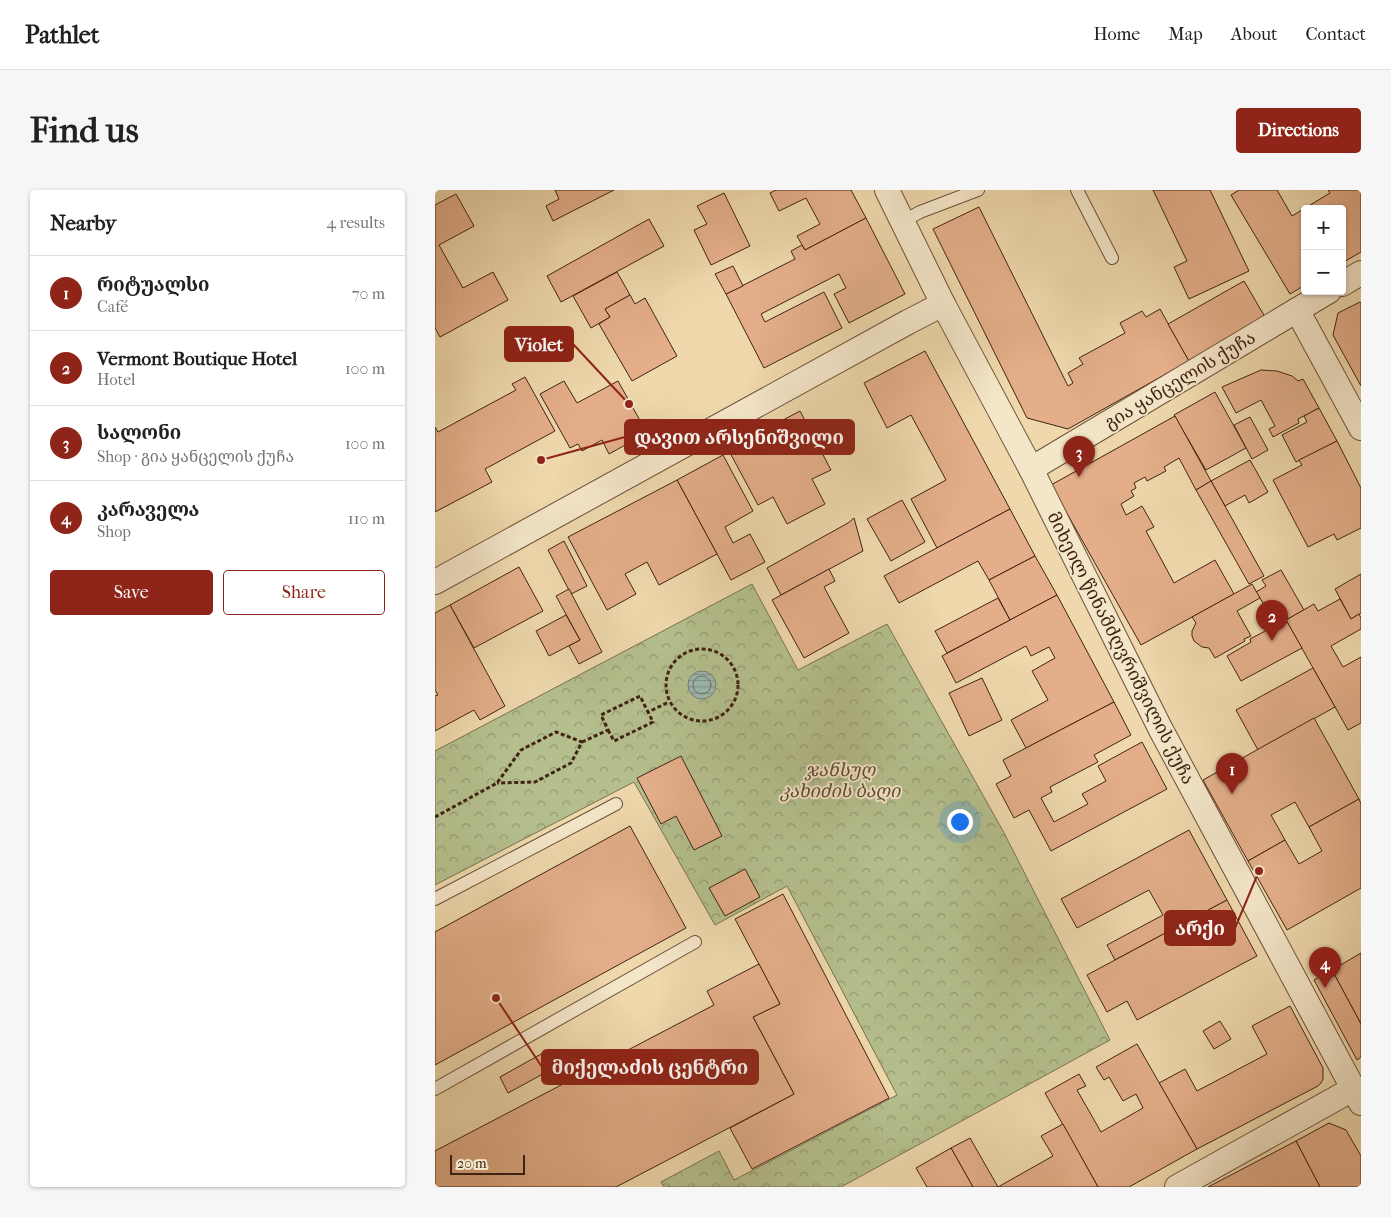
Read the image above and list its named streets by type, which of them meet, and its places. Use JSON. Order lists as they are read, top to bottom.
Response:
{
  "streets": {
    "street": ["გია ყანცელის ქუჩა", "მიხეილ წინამძღვრიშვილის ქუჩა"]
  },
  "crossings": [
    ["გია ყანცელის ქუჩა", "მიხეილ წინამძღვრიშვილის ქუჩა"]
  ],
  "parks": ["ჯანსუღ კახიძის ბაღი"],
  "places": [
    "Violet",
    "დავით არსენიშვილი",
    "არქი",
    "მიქელაძის ცენტრი"
  ],
  "scale_bar": "20 m",
  "page": {
    "header": "Pathlet",
    "nav": [
      "Home",
      "Map",
      "About",
      "Contact"
    ],
    "buttons": [
      "Directions",
      ["Save", "Share"]
    ],
    "title": "Find us",
    "heading": ["Nearby", "4 results"],
    "map_buttons": ["+", "−"],
    "list": [
      {
        "mark": "1",
        "name": "რიტუალსი",
        "note": "Café",
        "value": "70 m"
      },
      {
        "mark": "2",
        "name": "Vermont Boutique Hotel",
        "note": "Hotel",
        "value": "100 m"
      },
      {
        "mark": "3",
        "name": "სალონი",
        "note": "Shop · გია ყანცელის ქუჩა",
        "value": "100 m"
      },
      {
        "mark": "4",
        "name": "კარაველა",
        "note": "Shop",
        "value": "110 m"
      }
    ],
    "pins": [
      "3",
      "2",
      "1",
      "4"
    ],
    "scale": "20 m"
  }
}
